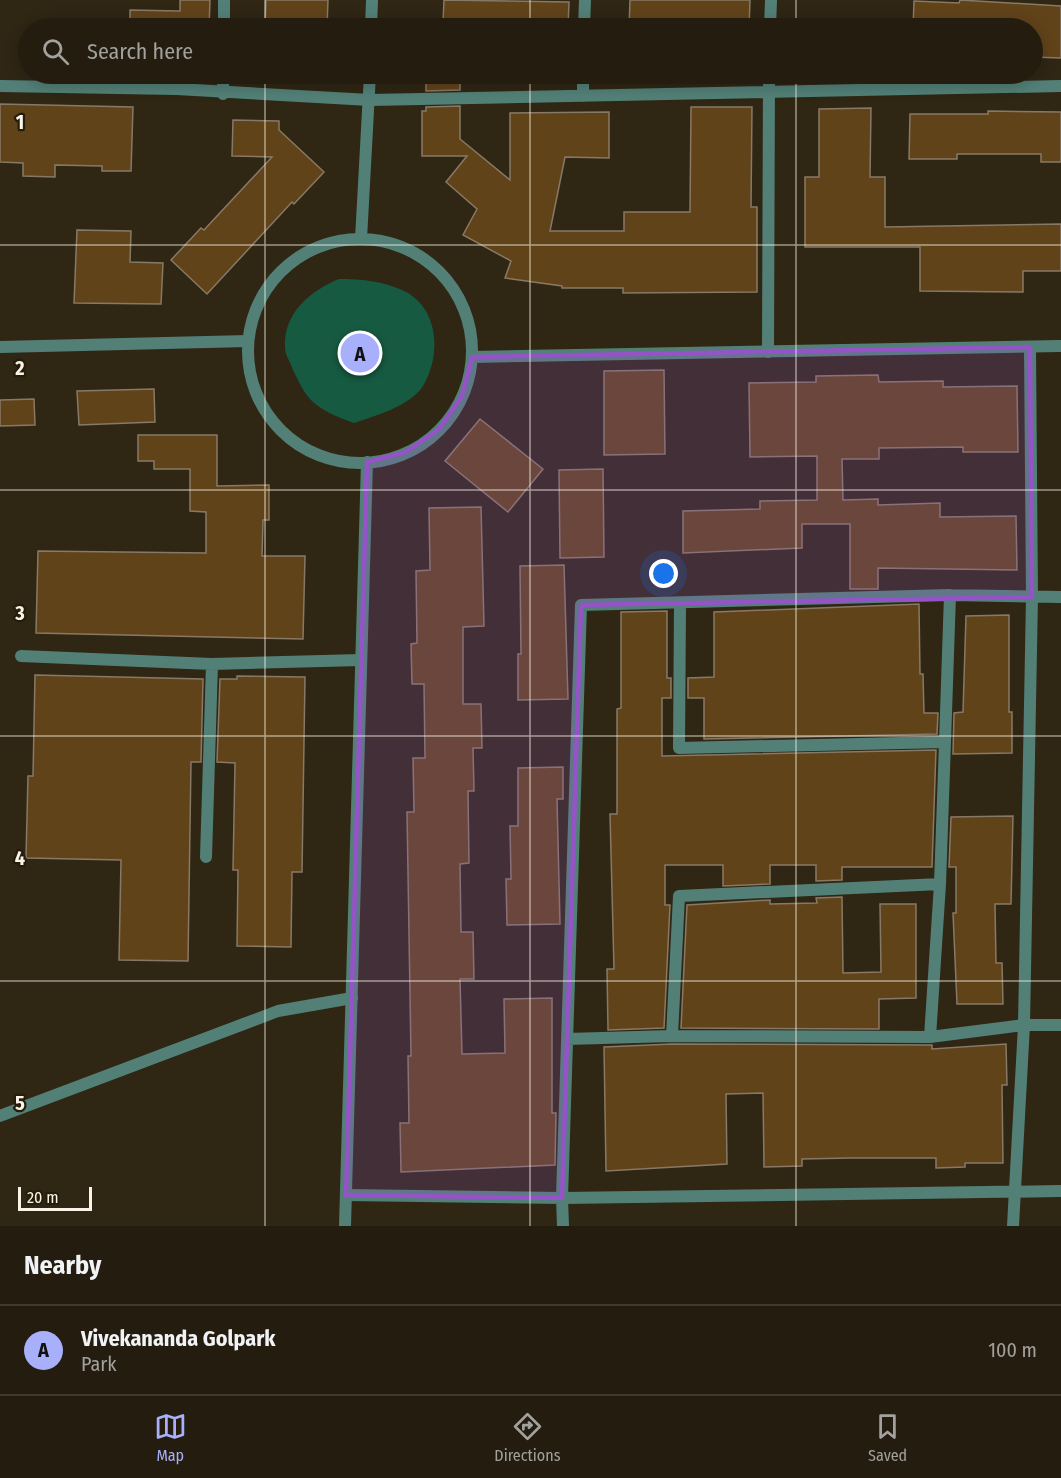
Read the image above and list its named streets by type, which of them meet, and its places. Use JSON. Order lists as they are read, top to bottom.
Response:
{
  "scale_bar": "20 m",
  "page": {
    "search": "Search here",
    "pins": "A",
    "scale": "20 m",
    "heading": "Nearby",
    "list": [
      {
        "mark": "A",
        "name": "Vivekananda Golpark",
        "note": "Park",
        "value": "100 m"
      }
    ],
    "nav": ["Map", "Directions", "Saved"]
  },
  "grid": {
    "rows": [
      "1",
      "2",
      "3",
      "4",
      "5"
    ]
  }
}
